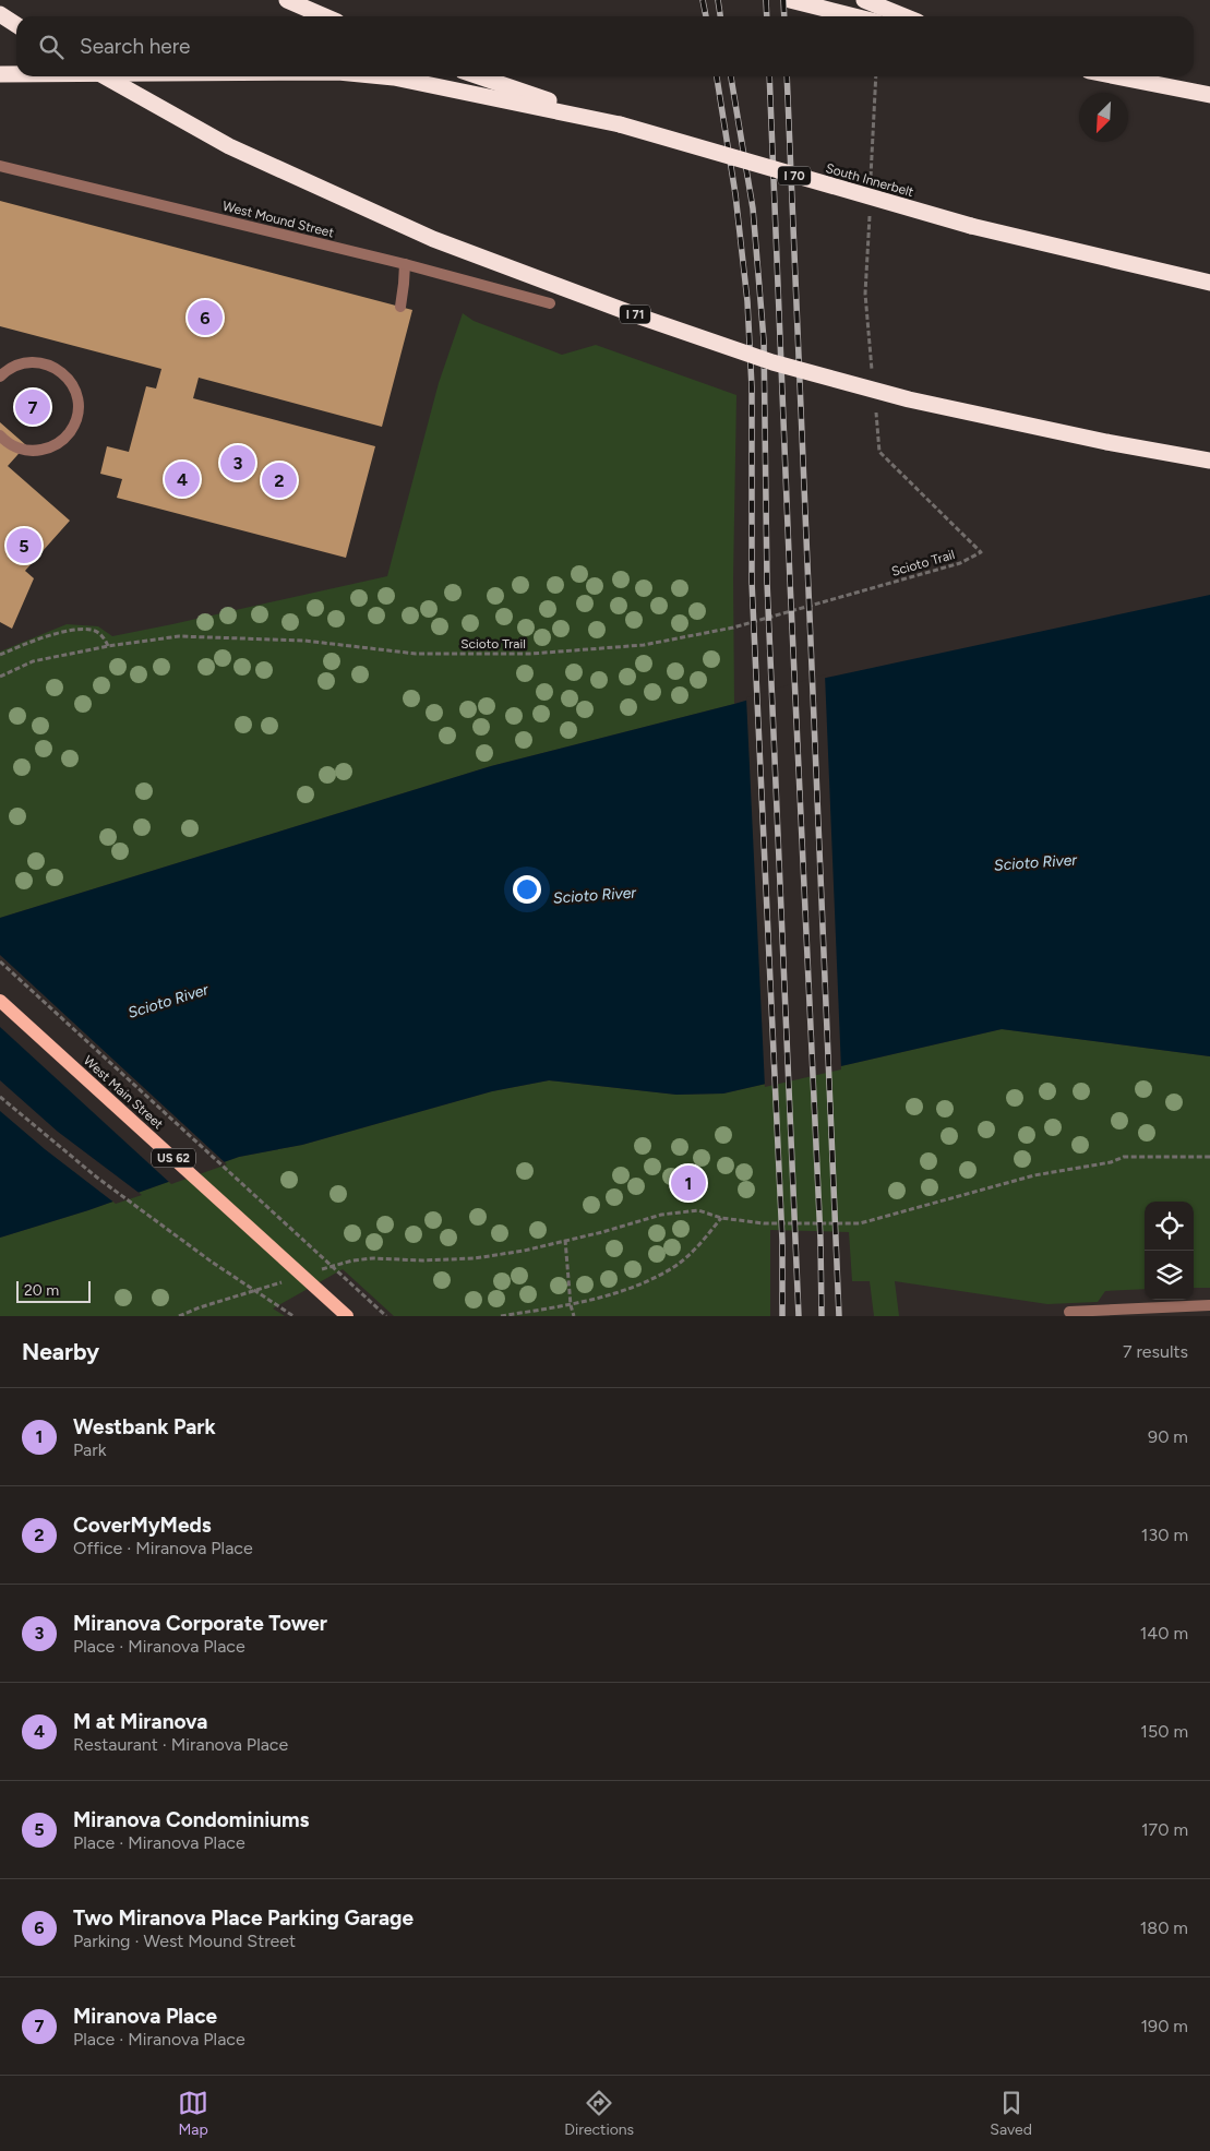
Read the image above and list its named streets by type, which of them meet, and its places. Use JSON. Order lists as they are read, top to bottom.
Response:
{
  "streets": {
    "highway": ["I 70", "South Innerbelt", "I 71"],
    "main road": ["West Main Street", "US 62"],
    "street": ["West Mound Street"],
    "path": ["Scioto Trail"]
  },
  "water": ["Scioto River"],
  "scale_bar": "20 m",
  "north": "bottom left",
  "page": {
    "search": "Search here",
    "pins": [
      "6",
      "7",
      "3",
      "4",
      "2",
      "5",
      "1"
    ],
    "scale": "20 m",
    "heading": ["Nearby", "7 results"],
    "list": [
      {
        "mark": "1",
        "name": "Westbank Park",
        "note": "Park",
        "value": "90 m"
      },
      {
        "mark": "2",
        "name": "CoverMyMeds",
        "note": "Office · Miranova Place",
        "value": "130 m"
      },
      {
        "mark": "3",
        "name": "Miranova Corporate Tower",
        "note": "Place · Miranova Place",
        "value": "140 m"
      },
      {
        "mark": "4",
        "name": "M at Miranova",
        "note": "Restaurant · Miranova Place",
        "value": "150 m"
      },
      {
        "mark": "5",
        "name": "Miranova Condominiums",
        "note": "Place · Miranova Place",
        "value": "170 m"
      },
      {
        "mark": "6",
        "name": "Two Miranova Place Parking Garage",
        "note": "Parking · West Mound Street",
        "value": "180 m"
      },
      {
        "mark": "7",
        "name": "Miranova Place",
        "note": "Place · Miranova Place",
        "value": "190 m"
      }
    ],
    "nav": ["Map", "Directions", "Saved"]
  }
}
